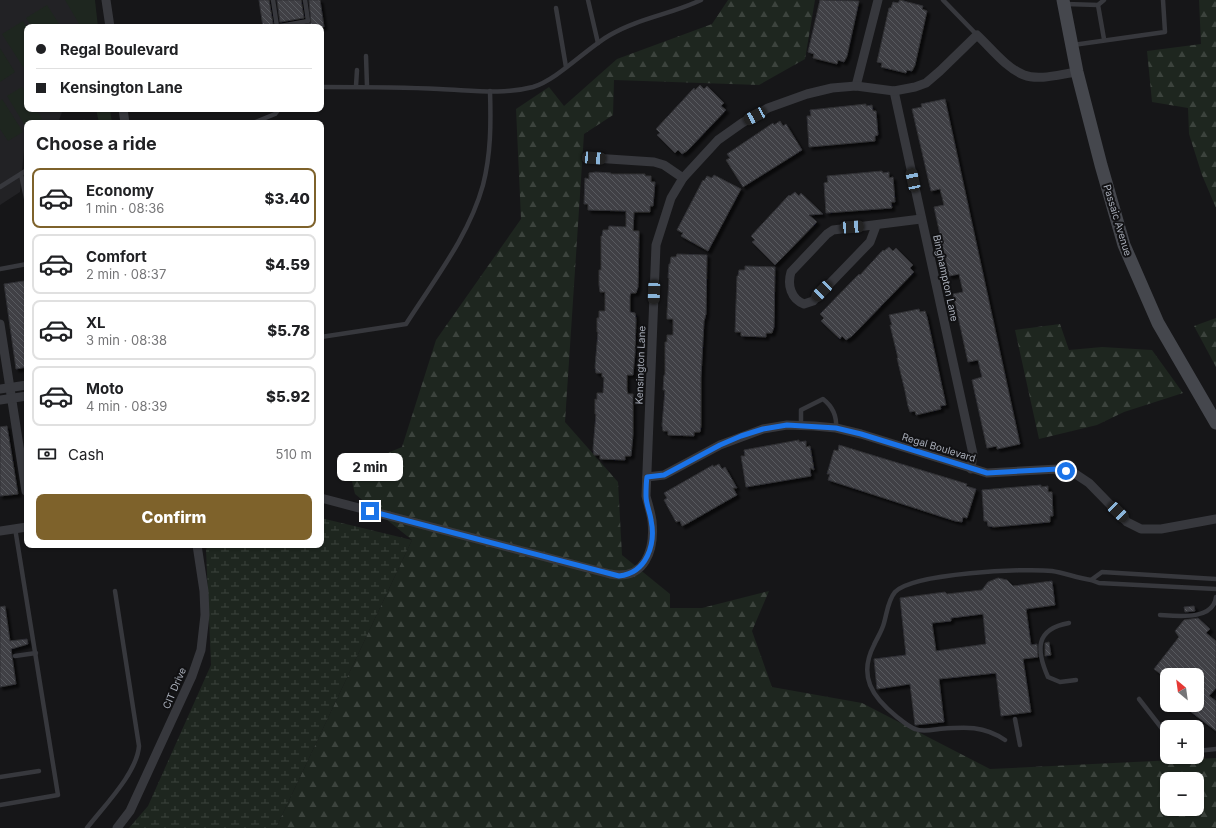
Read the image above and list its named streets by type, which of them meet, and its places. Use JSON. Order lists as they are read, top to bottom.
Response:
{
  "streets": {
    "main road": ["Passaic Avenue"],
    "street": [
      "Binghampton Lane",
      "Kensington Lane",
      "Regal Boulevard",
      "CIT Drive"
    ]
  },
  "crossings": [
    ["Binghampton Lane", "Kensington Lane"],
    ["Binghampton Lane", "Regal Boulevard"],
    ["Kensington Lane", "Regal Boulevard"]
  ],
  "north": "top left",
  "page": {
    "banner": ["Regal Boulevard", "Kensington Lane"],
    "heading": "Choose a ride",
    "list": [
      {
        "name": "Economy",
        "note": "1 min · 08:36",
        "value": "$3.40"
      },
      {
        "name": "Comfort",
        "note": "2 min · 08:37",
        "value": "$4.59"
      },
      {
        "name": "XL",
        "note": "3 min · 08:38",
        "value": "$5.78"
      },
      {
        "name": "Moto",
        "note": "4 min · 08:39",
        "value": "$5.92"
      }
    ],
    "pay": ["Cash", "510 m"],
    "bubble": "2 min",
    "buttons": "Confirm",
    "map_buttons": ["+", "−"]
  }
}
